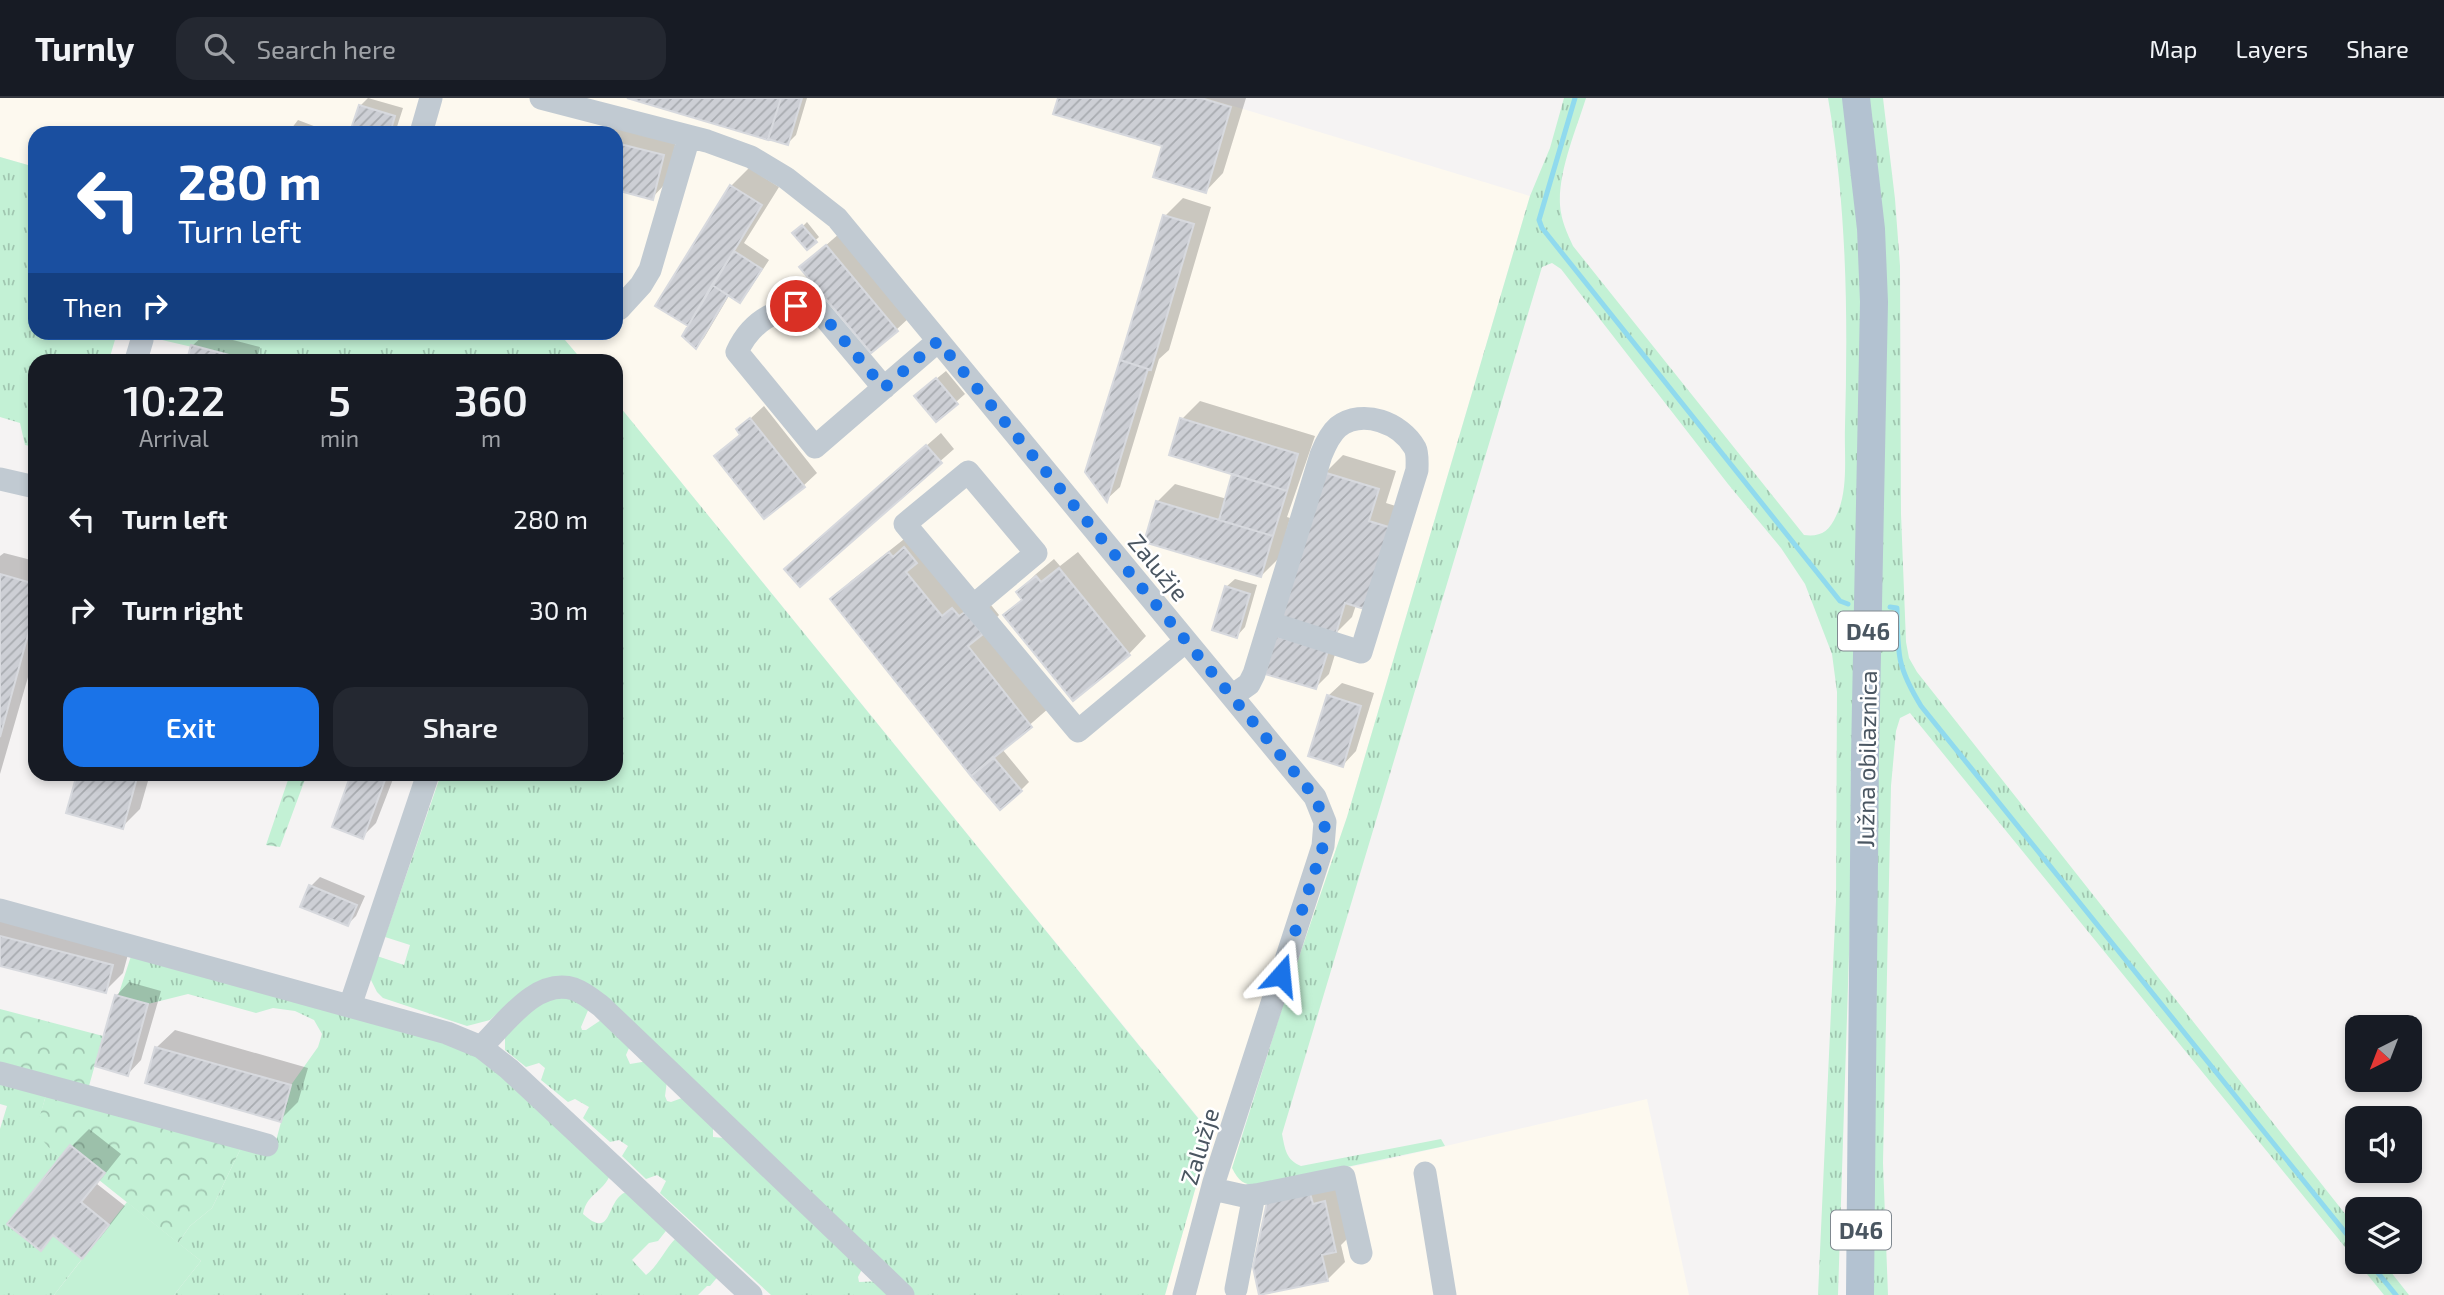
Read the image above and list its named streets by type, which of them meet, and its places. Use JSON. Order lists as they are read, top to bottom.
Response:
{
  "streets": {
    "main road": ["D46", "Južna obilaznica"],
    "street": ["Zalužje"]
  },
  "north": "bottom left",
  "page": {
    "header": "Turnly",
    "search": "Search here",
    "nav": ["Map", "Layers", "Share"],
    "turn": ["280 m", "Turn left"],
    "then": "Then",
    "eta": [
      "10:22",
      "Arrival",
      "5",
      "min",
      "360",
      "m"
    ],
    "list": [
      {
        "name": "Turn left",
        "value": "280 m"
      },
      {
        "name": "Turn right",
        "value": "30 m"
      }
    ],
    "buttons": ["Exit", "Share"]
  }
}
